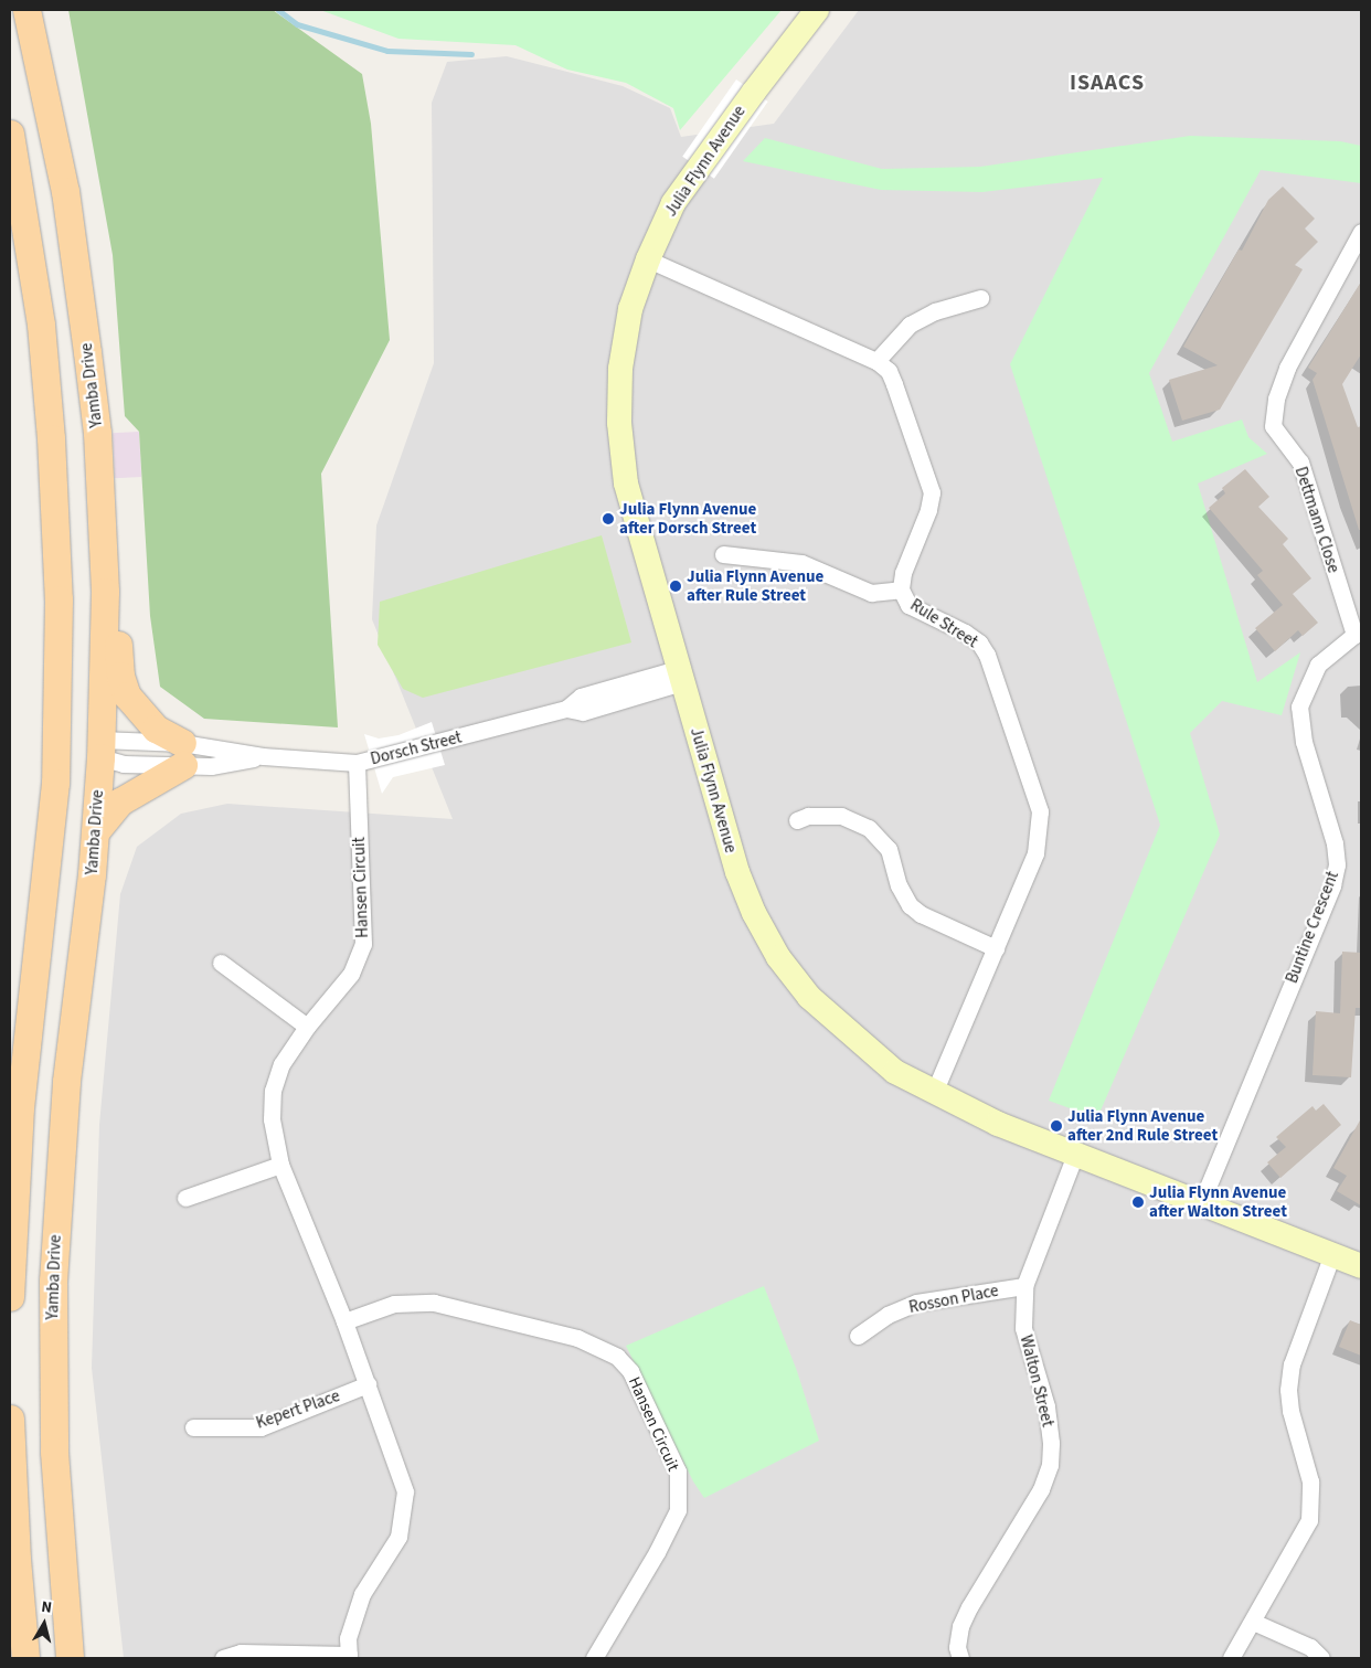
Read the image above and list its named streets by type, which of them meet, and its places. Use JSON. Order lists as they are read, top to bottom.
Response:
{
  "streets": {
    "main road": ["Yamba Drive"],
    "street": [
      "Julia Flynn Avenue",
      "Dettmann Close",
      "Rule Street",
      "Dorsch Street",
      "Hansen Circuit",
      "Buntine Crescent",
      "Rosson Place",
      "Walton Street",
      "Kepert Place"
    ]
  },
  "crossings": [
    ["Julia Flynn Avenue", "Rule Street"],
    ["Julia Flynn Avenue", "Dorsch Street"],
    ["Julia Flynn Avenue", "Buntine Crescent"],
    ["Julia Flynn Avenue", "Walton Street"],
    ["Yamba Drive", "Dorsch Street"],
    ["Dettmann Close", "Buntine Crescent"],
    ["Dorsch Street", "Hansen Circuit"],
    ["Hansen Circuit", "Kepert Place"],
    ["Rosson Place", "Walton Street"]
  ],
  "districts": ["ISAACS"],
  "places": [
    "Julia Flynn Avenue after Dorsch Street",
    "Julia Flynn Avenue after Rule Street",
    "Julia Flynn Avenue after 2nd Rule Street",
    "Julia Flynn Avenue after Walton Street"
  ],
  "north": "top"
}
